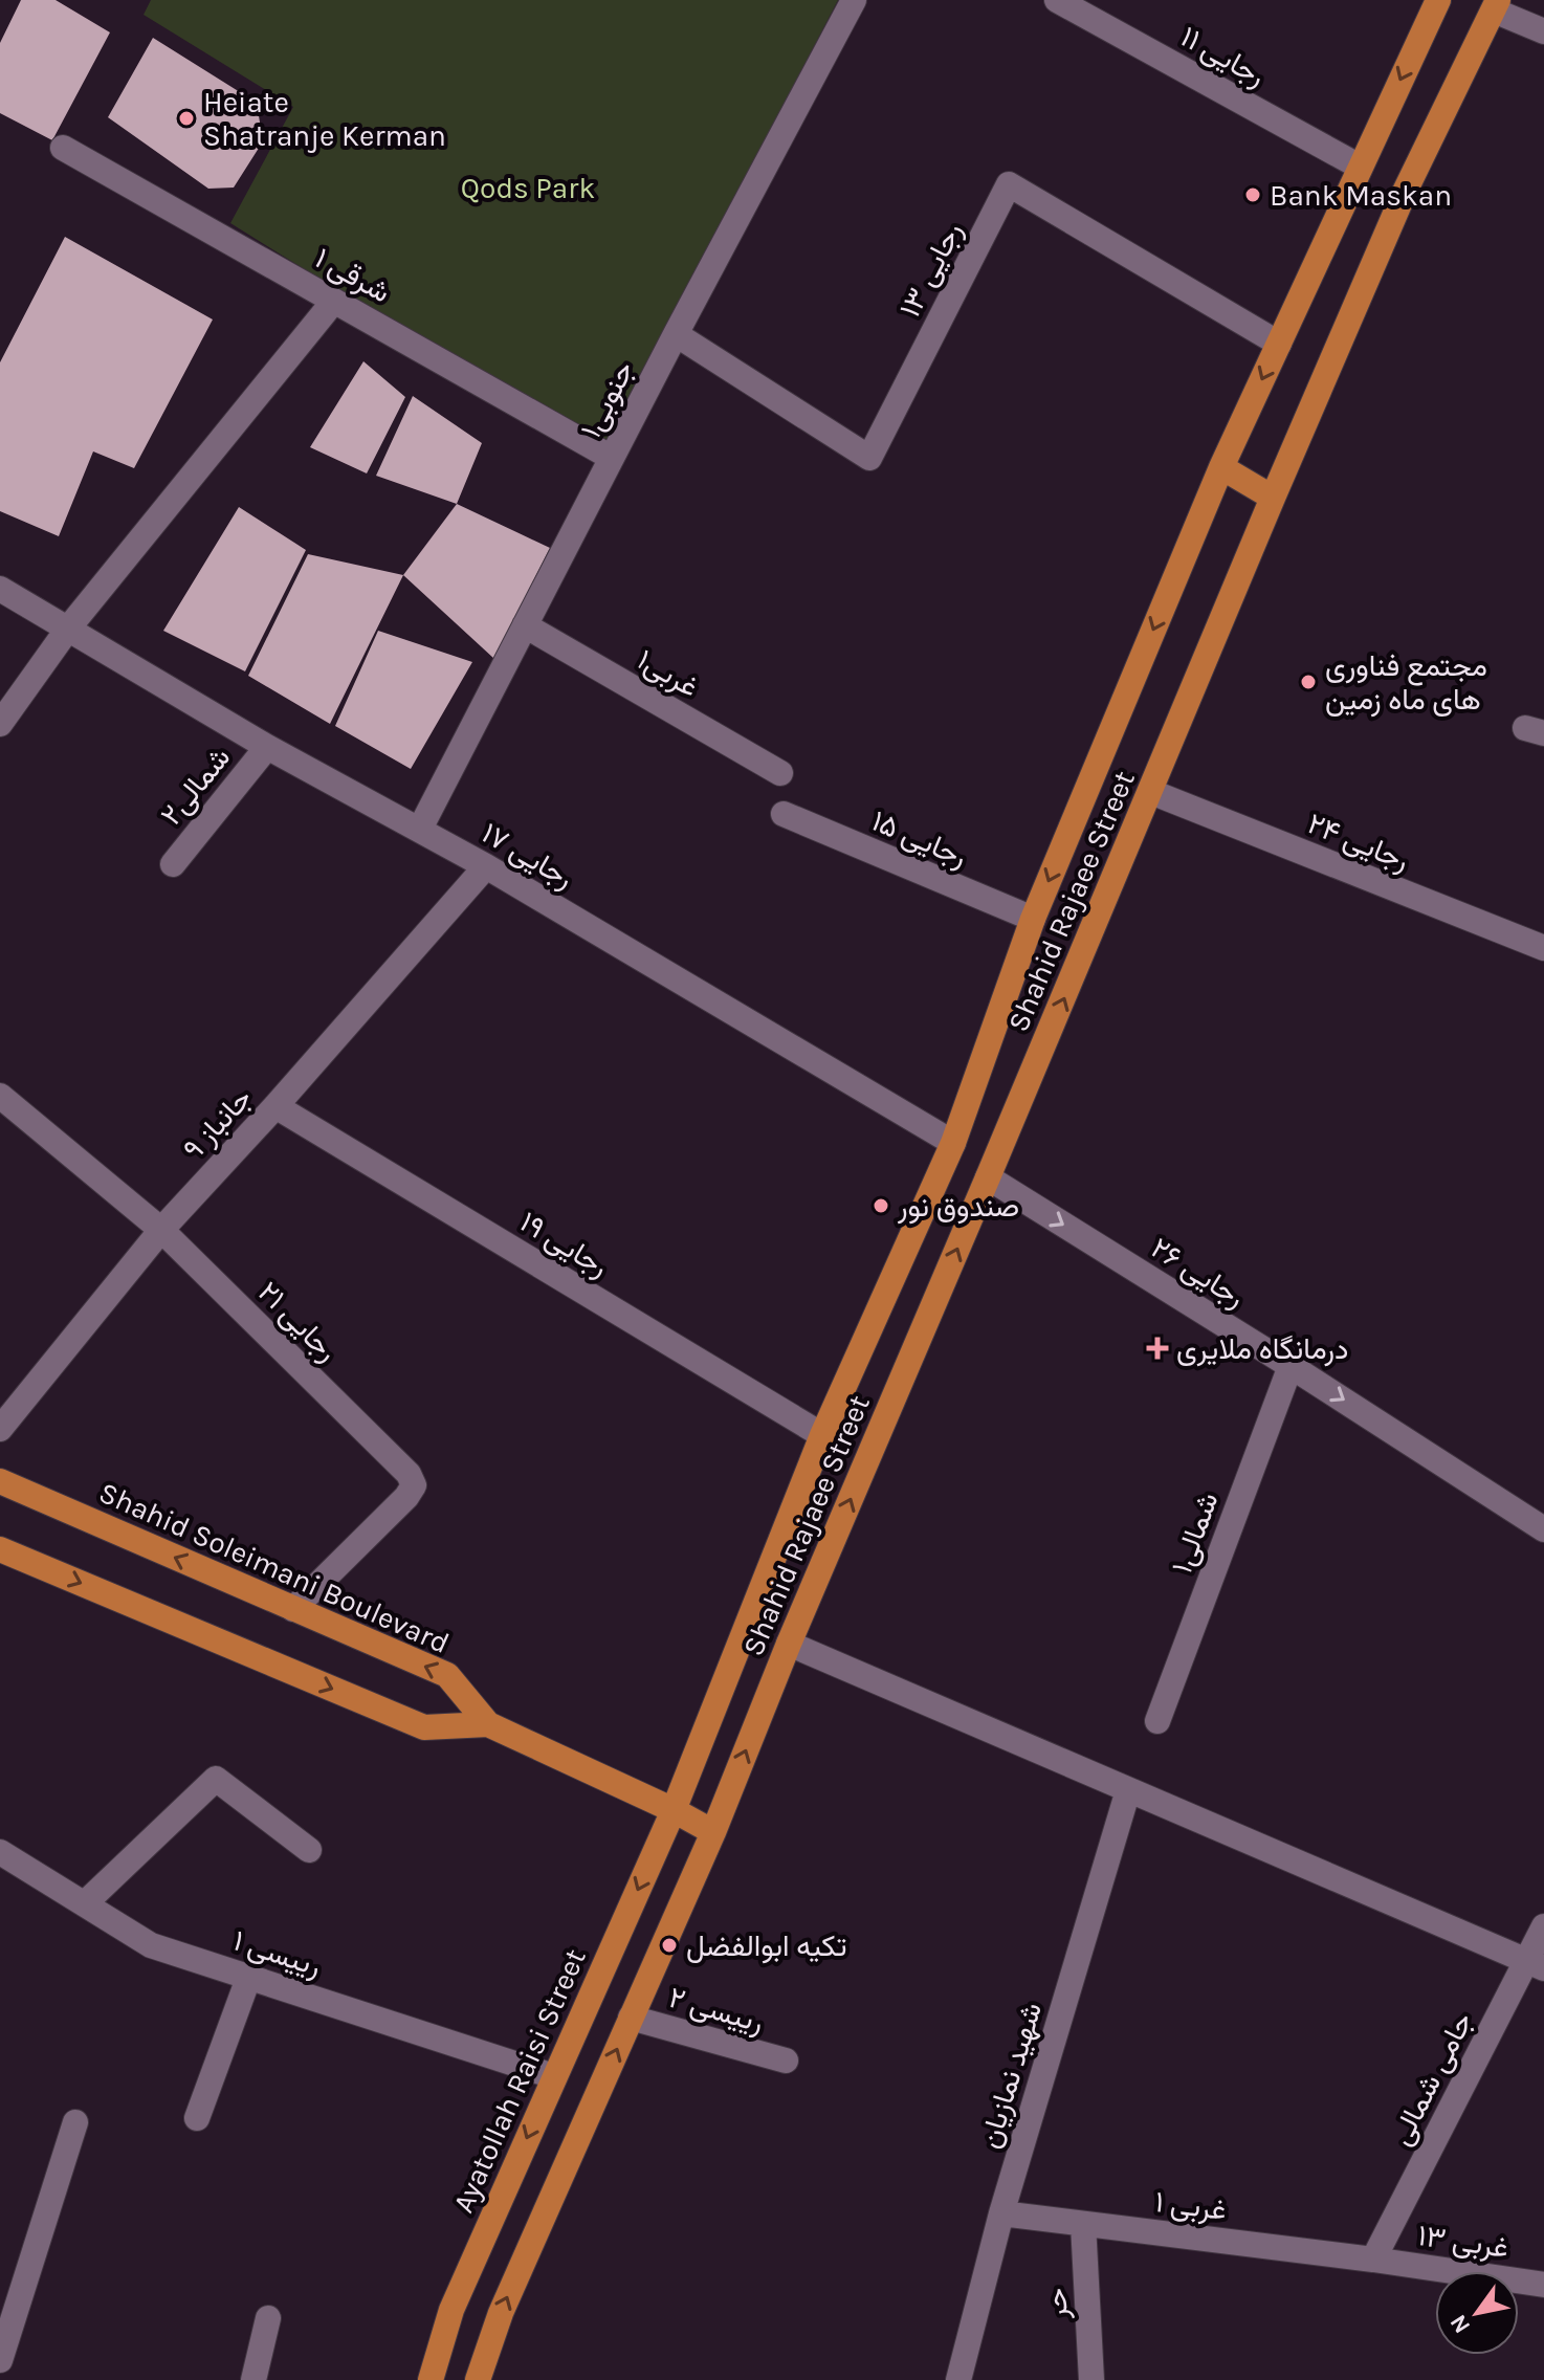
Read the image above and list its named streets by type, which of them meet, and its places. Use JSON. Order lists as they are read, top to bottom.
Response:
{
  "streets": {
    "main road": ["Shahid Rajaee Street", "Shahid Soleimani Boulevard", "Ayatollah Raisi Street"],
    "street": [
      "رجایی ۱۱",
      "رجایی ۱۳",
      "شرقی ۱",
      "جنوبی۱",
      "غربی۱",
      "شمالی۲",
      "رجایی ۱۵",
      "رجایی ۲۴",
      "رجایی ۱۷",
      "جانباز ۹",
      "رجایی ۱۹",
      "رجایی ۲۶",
      "رجایی ۲۱",
      "شمالی۱",
      "رییسی ۱",
      "رییسی ۲",
      "شهید نمازیان",
      "جامی شمالی",
      "غربی ۱",
      "غربی ۱۳",
      "حر"
    ]
  },
  "crossings": [
    ["رجایی ۱۱", "Shahid Rajaee Street"],
    ["رجایی ۱۳", "جنوبی۱"],
    ["رجایی ۱۳", "Shahid Rajaee Street"],
    ["شرقی ۱", "جنوبی۱"],
    ["جنوبی۱", "غربی۱"],
    ["جنوبی۱", "رجایی ۱۷"],
    ["شمالی۲", "رجایی ۱۷"],
    ["رجایی ۱۵", "Shahid Rajaee Street"],
    ["رجایی ۲۴", "Shahid Rajaee Street"],
    ["رجایی ۱۷", "Shahid Rajaee Street"],
    ["رجایی ۱۷", "جانباز ۹"],
    ["Shahid Rajaee Street", "رجایی ۱۹"],
    ["Shahid Rajaee Street", "رجایی ۲۶"],
    ["Shahid Rajaee Street", "Ayatollah Raisi Street"],
    ["جانباز ۹", "رجایی ۱۹"],
    ["جانباز ۹", "رجایی ۲۱"],
    ["رجایی ۲۶", "شمالی۱"],
    ["رجایی ۲۱", "Shahid Soleimani Boulevard"],
    ["رییسی ۱", "Ayatollah Raisi Street"],
    ["شهید نمازیان", "غربی ۱"],
    ["جامی شمالی", "غربی ۱"],
    ["جامی شمالی", "غربی ۱۳"],
    ["غربی ۱", "غربی ۱۳"],
    ["غربی ۱", "حر"]
  ],
  "one_way": ["رجایی ۲۶"],
  "parks": ["Qods Park"],
  "places": {
    "other": [
      "Heiate Shatranje Kerman",
      "Bank Maskan",
      "مجتمع فناوری های ماه زمین",
      "صندوق نور",
      "تکیه ابوالفضل"
    ],
    "health": ["درمانگاه ملایری"]
  },
  "north": "bottom left"
}
